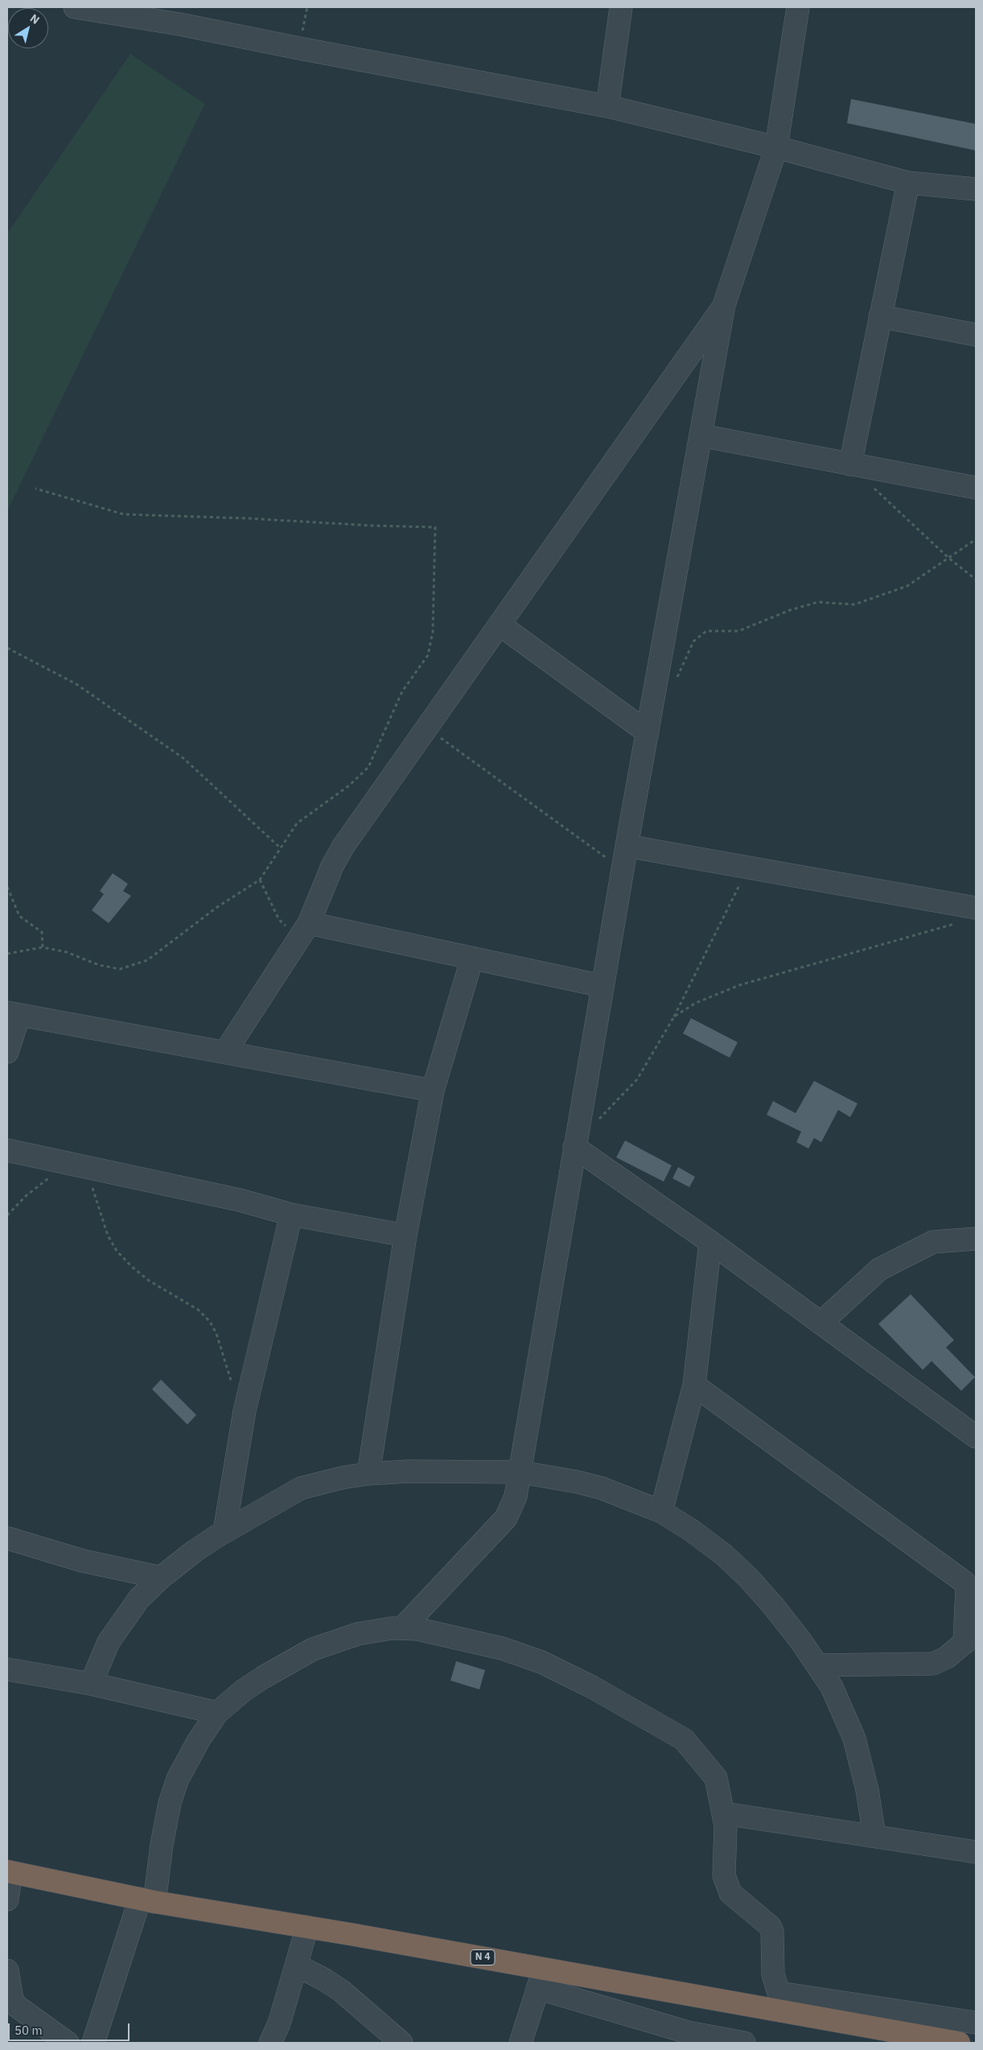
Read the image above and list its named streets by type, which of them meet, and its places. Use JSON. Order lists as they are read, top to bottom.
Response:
{
  "streets": {
    "highway": ["N 4"]
  },
  "scale_bar": "50 m",
  "north": "top right"
}
